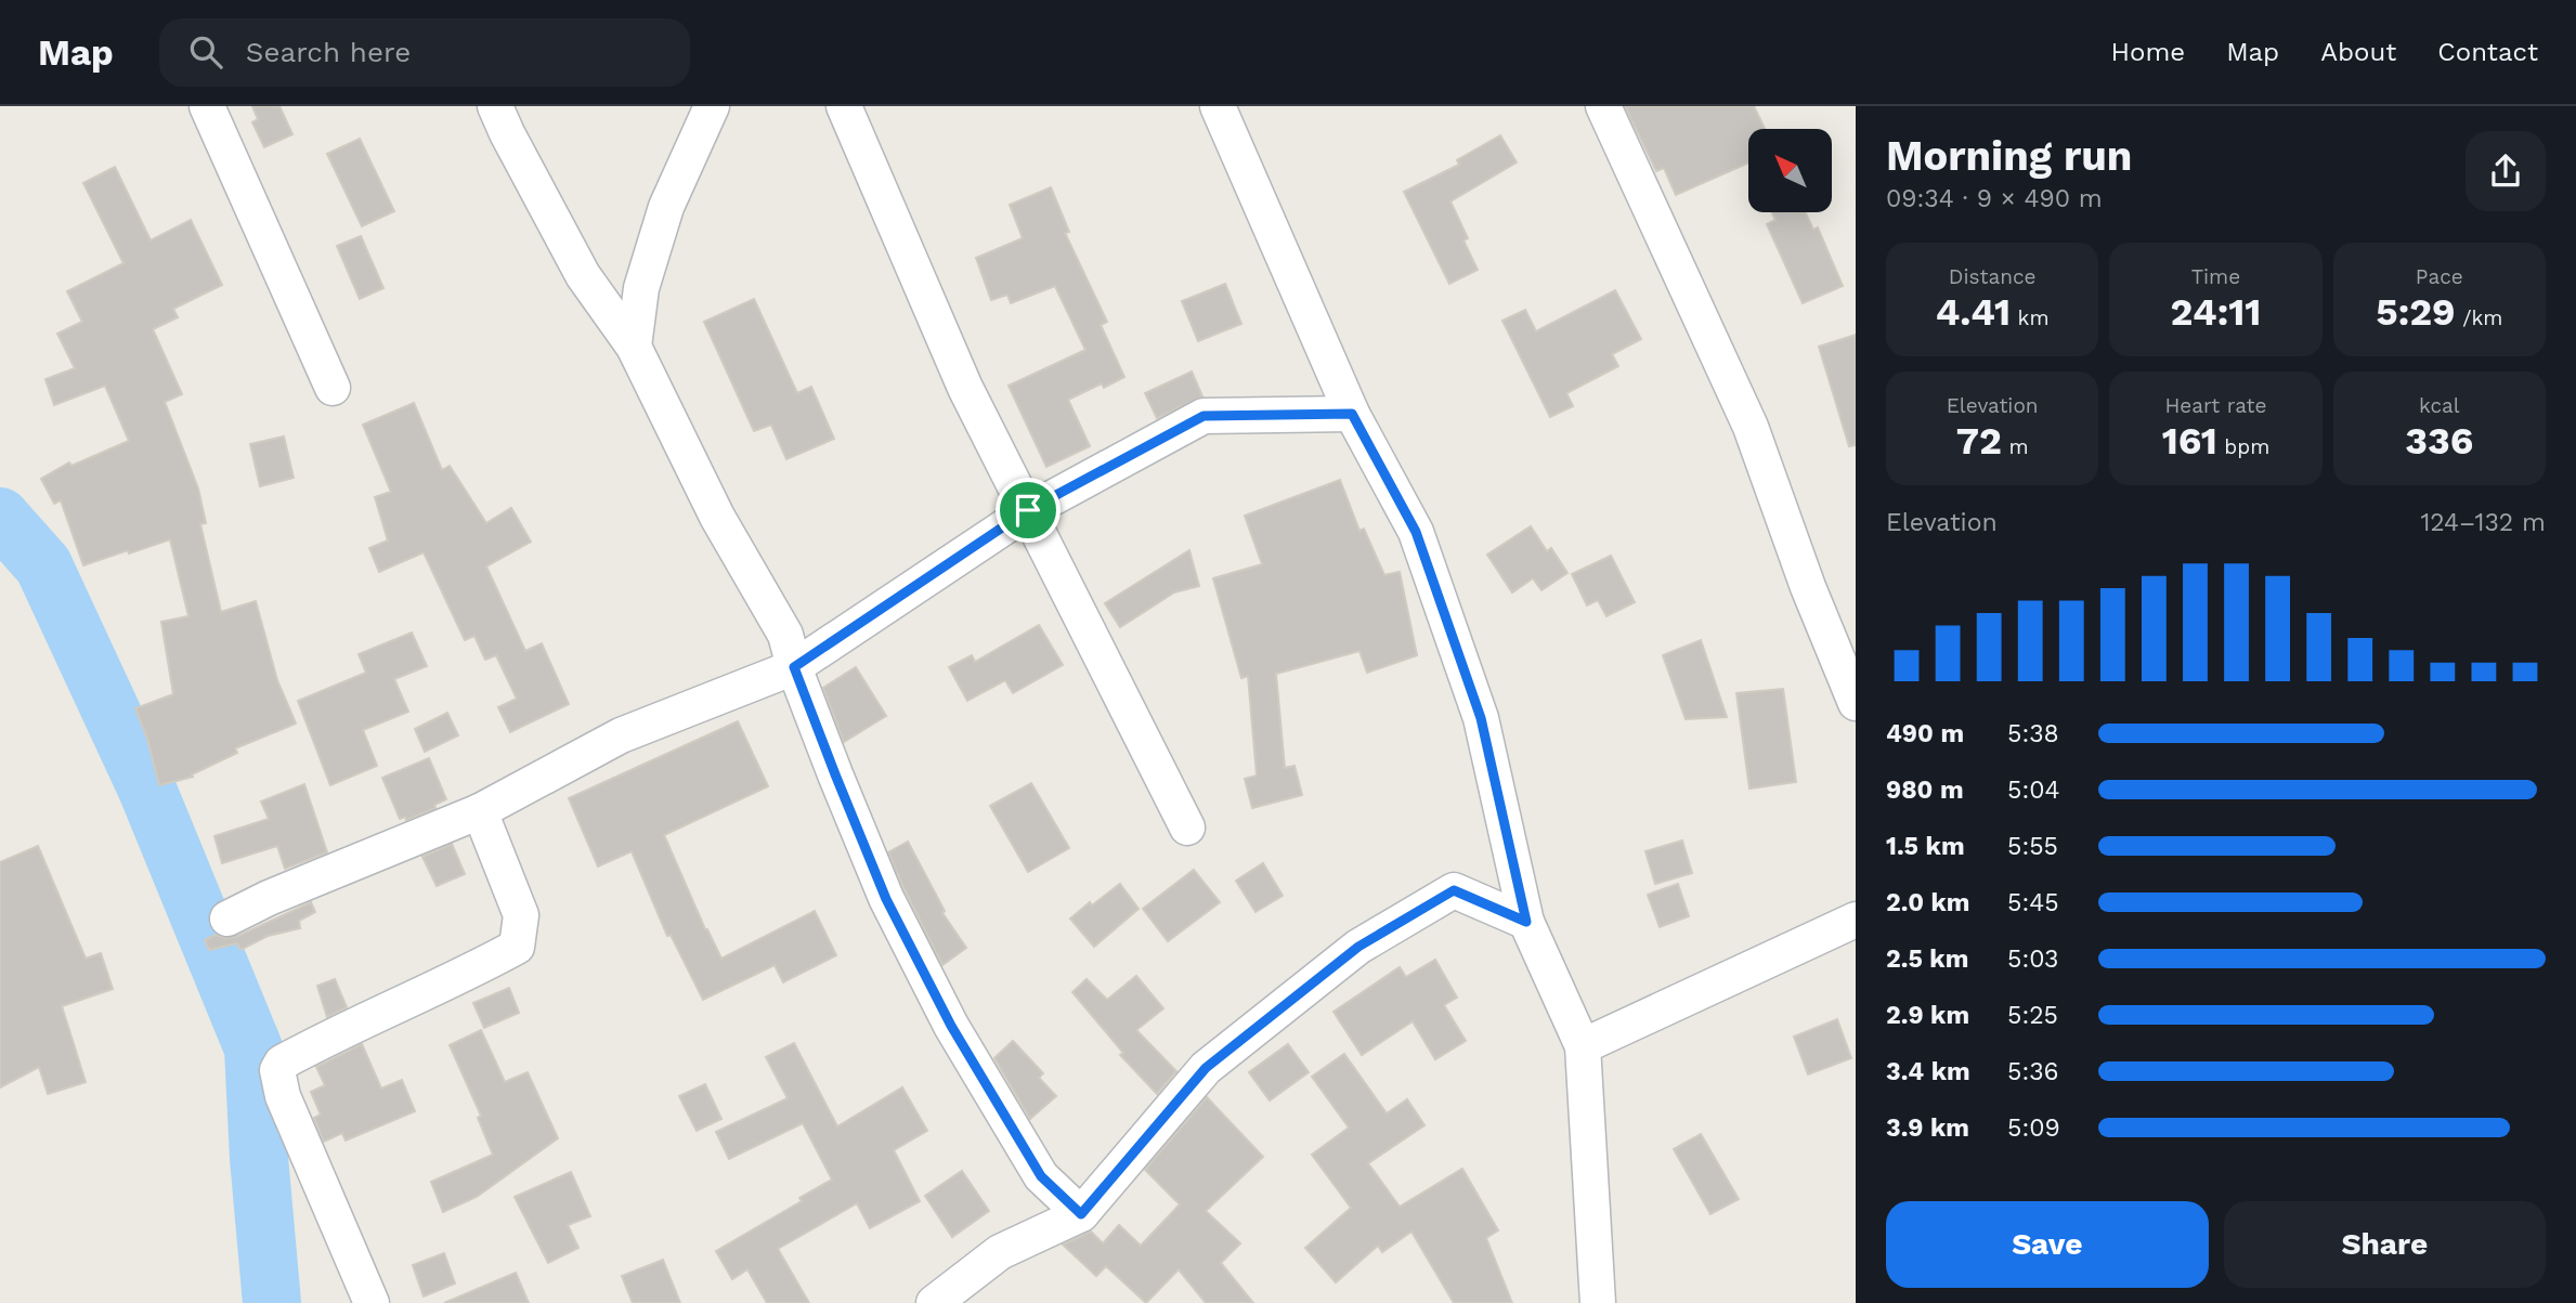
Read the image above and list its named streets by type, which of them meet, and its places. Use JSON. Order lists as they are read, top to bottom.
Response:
{
  "north": "top left",
  "page": {
    "header": "Map",
    "search": "Search here",
    "nav": [
      "Home",
      "Map",
      "About",
      "Contact"
    ],
    "heading": ["Morning run", "09:34 · 9 × 490 m"],
    "stats": [
      ["Distance", "4.41 km"],
      ["Time", "24:11"],
      ["Pace", "5:29 /km"],
      ["Elevation", "72 m"],
      ["Heart rate", "161 bpm"],
      ["kcal", "336"]
    ],
    "chart": ["Elevation", "124–132 m"],
    "list": [
      {
        "name": "490 m",
        "note": "5:38"
      },
      {
        "name": "980 m",
        "note": "5:04"
      },
      {
        "name": "1.5 km",
        "note": "5:55"
      },
      {
        "name": "2.0 km",
        "note": "5:45"
      },
      {
        "name": "2.5 km",
        "note": "5:03"
      },
      {
        "name": "2.9 km",
        "note": "5:25"
      },
      {
        "name": "3.4 km",
        "note": "5:36"
      },
      {
        "name": "3.9 km",
        "note": "5:09"
      }
    ],
    "buttons": ["Save", "Share"]
  }
}
